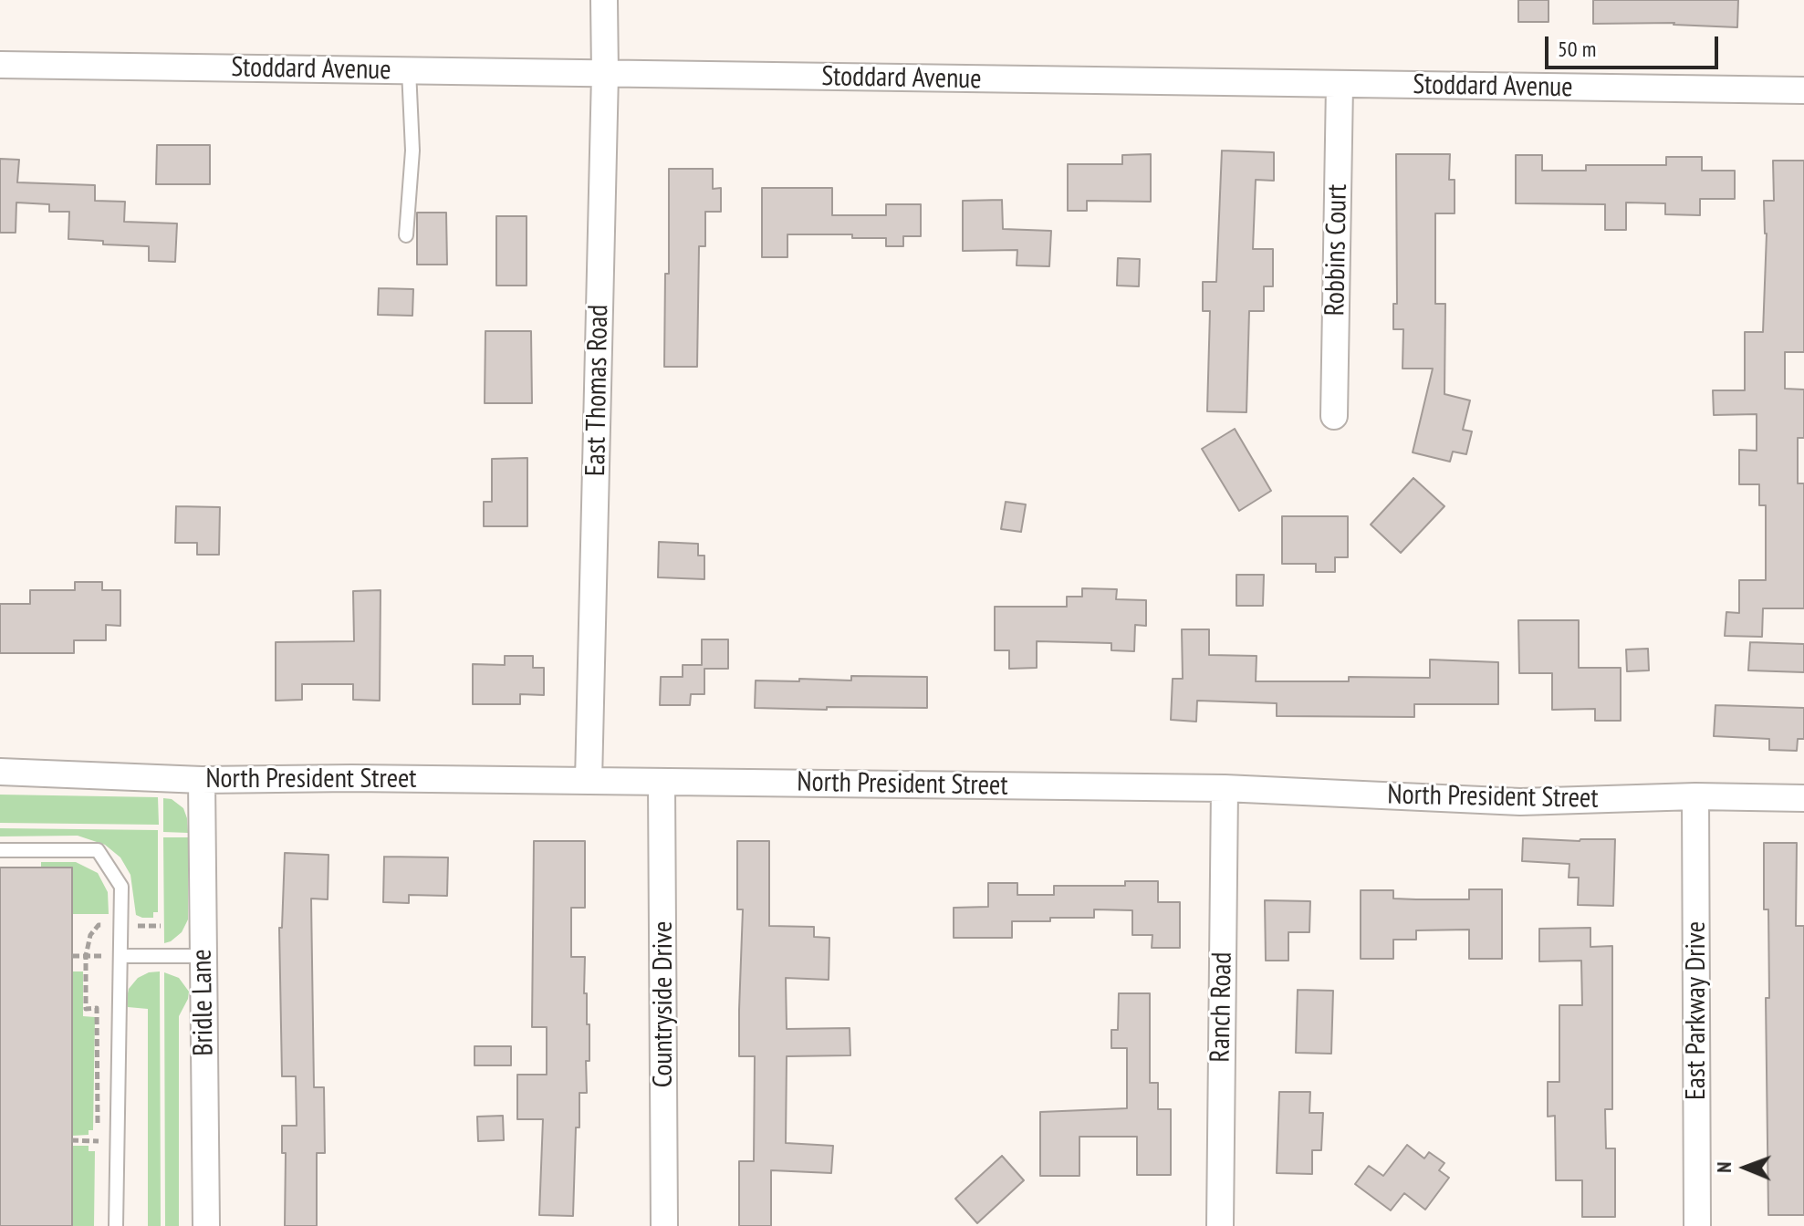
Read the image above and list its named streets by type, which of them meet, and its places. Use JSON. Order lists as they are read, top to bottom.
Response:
{
  "streets": {
    "street": [
      "Stoddard Avenue",
      "Robbins Court",
      "East Thomas Road",
      "North President Street",
      "Bridle Lane",
      "Countryside Drive",
      "Ranch Road",
      "East Parkway Drive"
    ]
  },
  "crossings": [
    ["Stoddard Avenue", "Robbins Court"],
    ["Stoddard Avenue", "East Thomas Road"],
    ["East Thomas Road", "North President Street"],
    ["North President Street", "Bridle Lane"],
    ["North President Street", "Countryside Drive"],
    ["North President Street", "Ranch Road"],
    ["North President Street", "East Parkway Drive"]
  ],
  "scale_bar": "50 m",
  "north": "left"
}
